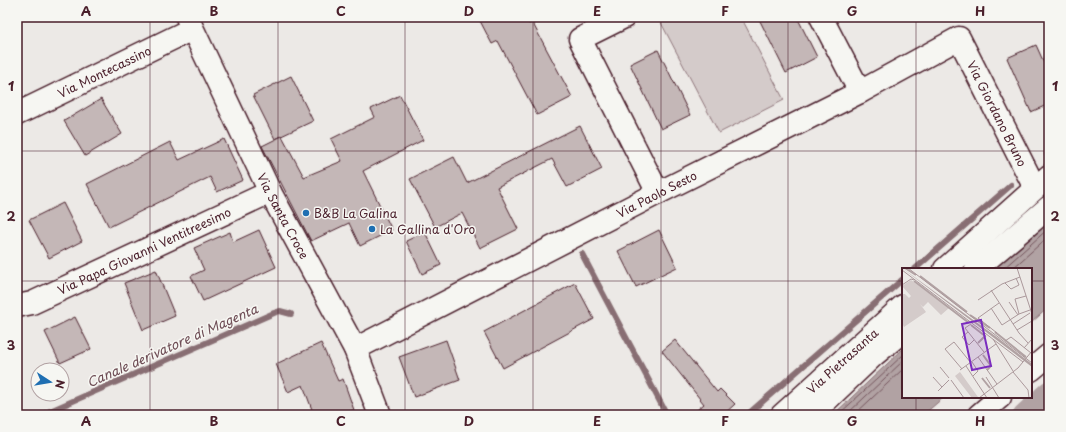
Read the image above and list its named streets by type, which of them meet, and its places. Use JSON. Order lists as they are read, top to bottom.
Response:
{
  "streets": {
    "street": [
      "Via Montecassino",
      "Via Giordano Bruno",
      "Via Paolo Sesto",
      "Via Santa Croce",
      "Via Papa Giovanni Ventitreesimo",
      "Via Pietrasanta"
    ]
  },
  "crossings": [
    ["Via Montecassino", "Via Santa Croce"],
    ["Via Giordano Bruno", "Via Paolo Sesto"],
    ["Via Paolo Sesto", "Via Santa Croce"],
    ["Via Santa Croce", "Via Papa Giovanni Ventitreesimo"]
  ],
  "water": ["Canale derivatore di Magenta"],
  "places": ["B&B La Galina", "La Gallina d'Oro"],
  "north": "right",
  "grid": {
    "columns": [
      "A",
      "B",
      "C",
      "D",
      "E",
      "F",
      "G",
      "H"
    ],
    "rows": ["1", "2", "3"]
  }
}
